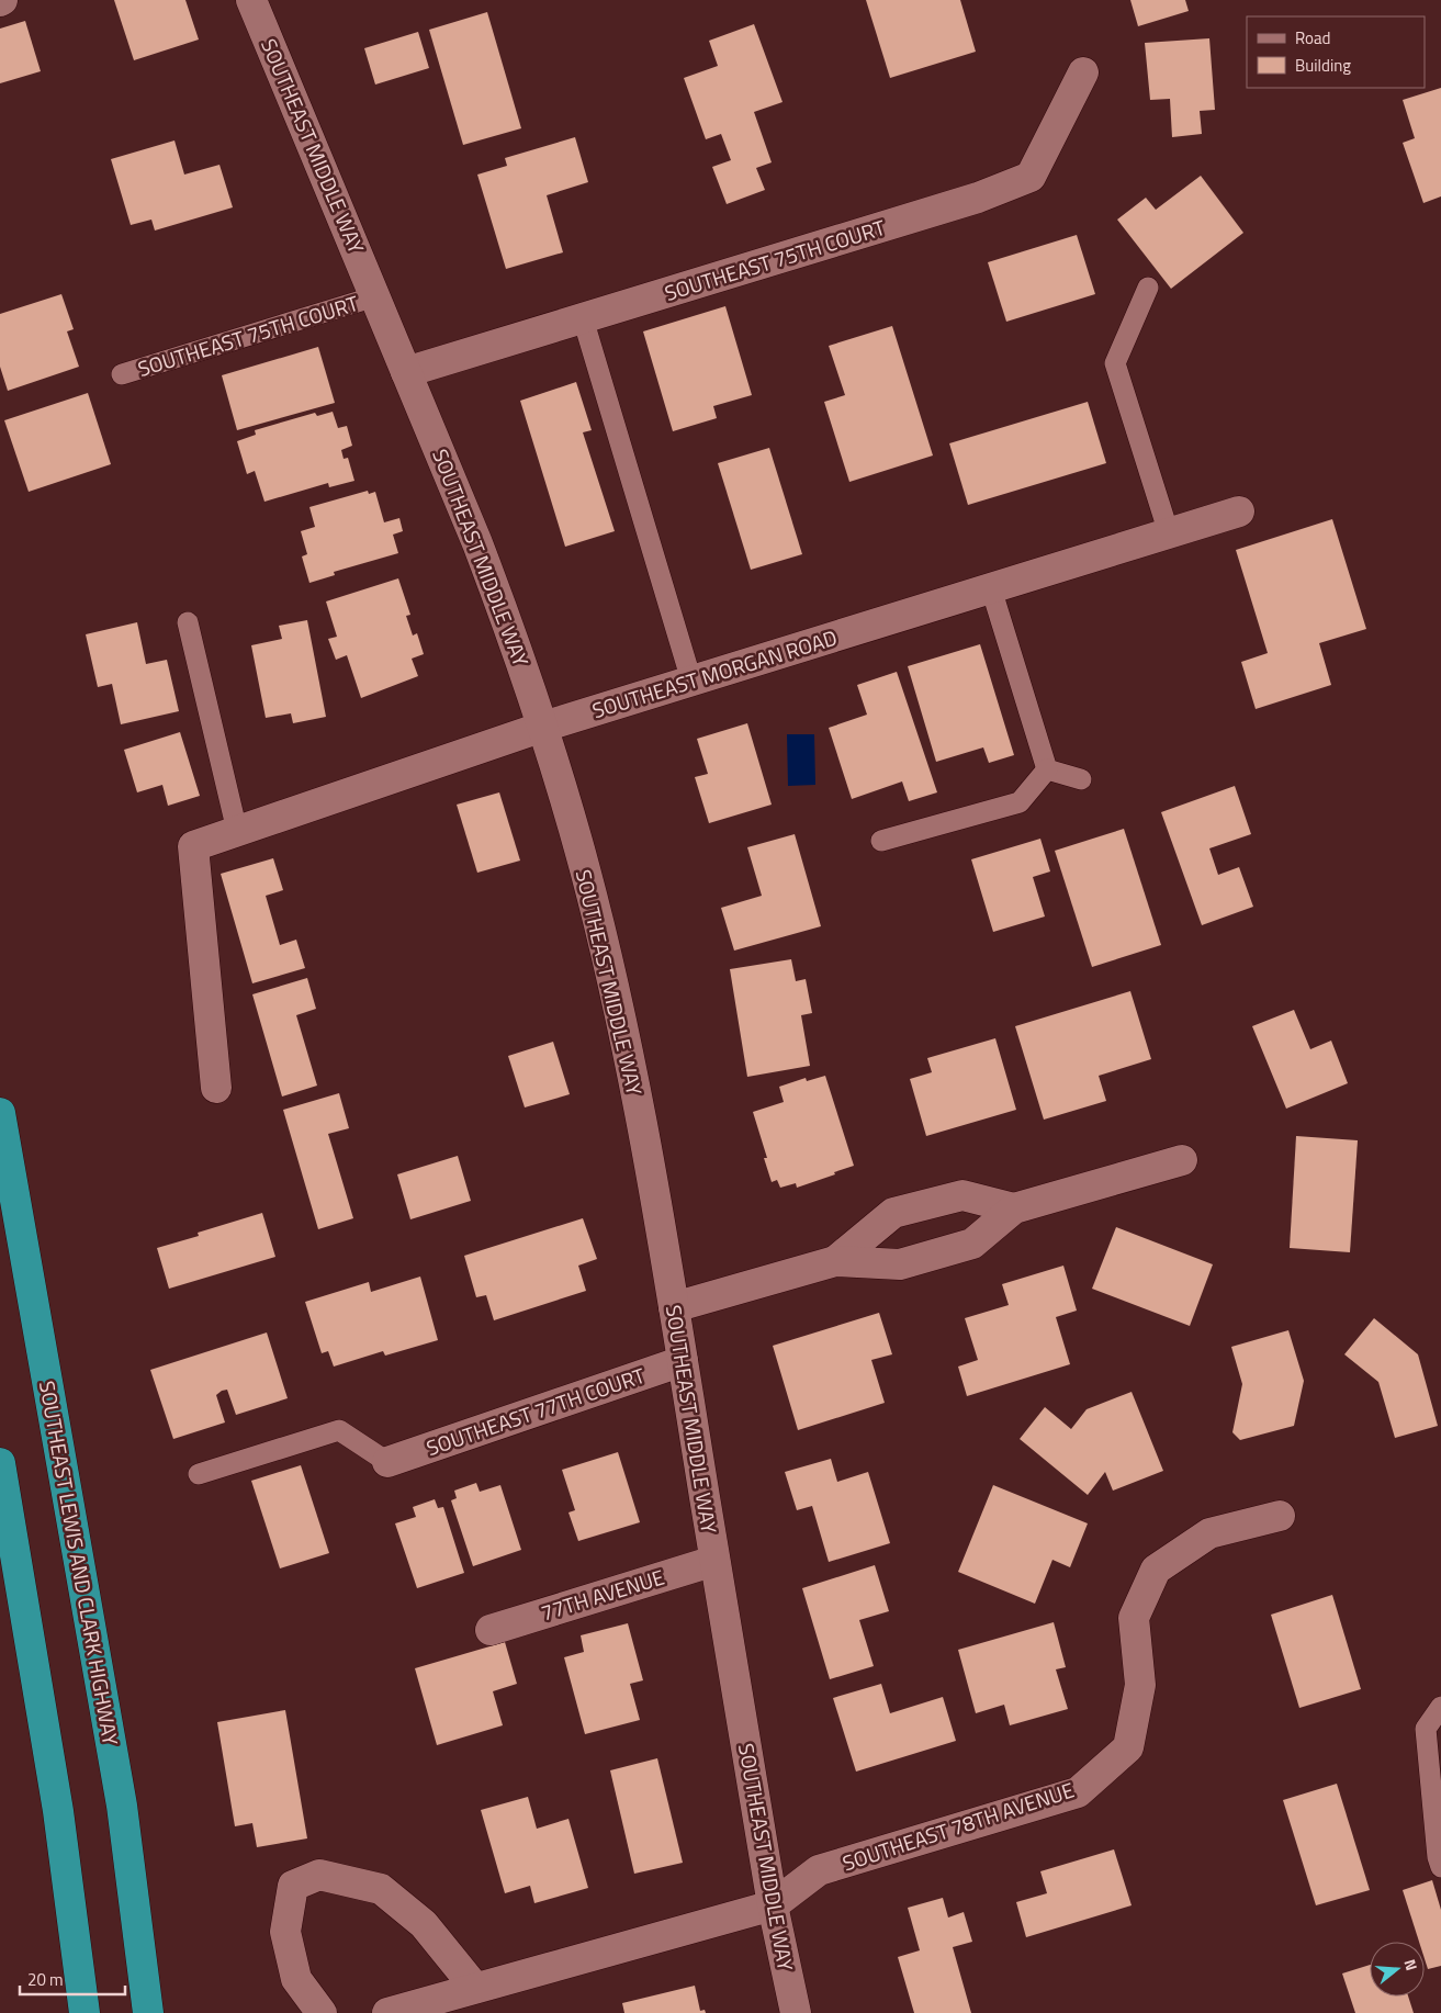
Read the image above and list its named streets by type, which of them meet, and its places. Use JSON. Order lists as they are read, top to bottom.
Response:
{
  "streets": {
    "highway": ["SOUTHEAST LEWIS AND CLARK HIGHWAY"],
    "street": [
      "SOUTHEAST MIDDLE WAY",
      "SOUTHEAST 75TH COURT",
      "SOUTHEAST MORGAN ROAD",
      "SOUTHEAST 77TH COURT",
      "77TH AVENUE",
      "SOUTHEAST 78TH AVENUE"
    ]
  },
  "crossings": [
    ["SOUTHEAST MIDDLE WAY", "SOUTHEAST 75TH COURT"],
    ["SOUTHEAST MIDDLE WAY", "SOUTHEAST MORGAN ROAD"],
    ["SOUTHEAST MIDDLE WAY", "SOUTHEAST 77TH COURT"],
    ["SOUTHEAST MIDDLE WAY", "77TH AVENUE"],
    ["SOUTHEAST MIDDLE WAY", "SOUTHEAST 78TH AVENUE"]
  ],
  "legend": ["Road", "Building"],
  "scale_bar": "20 m",
  "north": "right"
}
